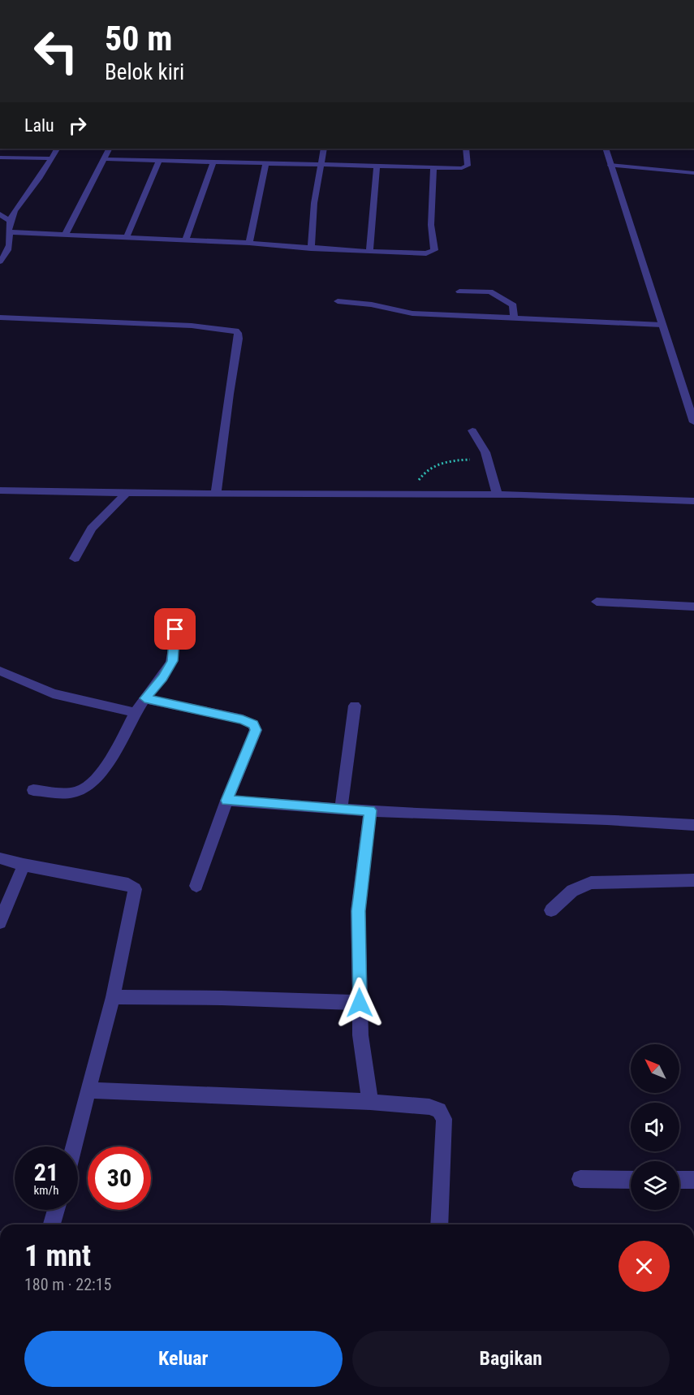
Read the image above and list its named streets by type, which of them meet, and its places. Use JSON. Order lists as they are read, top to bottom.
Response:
{
  "north": "top left",
  "page": {
    "turn": ["50 m", "Belok kiri"],
    "then": "Lalu",
    "speed": "21 km/h",
    "limit": "30",
    "heading": ["1 mnt", "180 m · 22:15"],
    "buttons": ["Keluar", "Bagikan"]
  }
}
